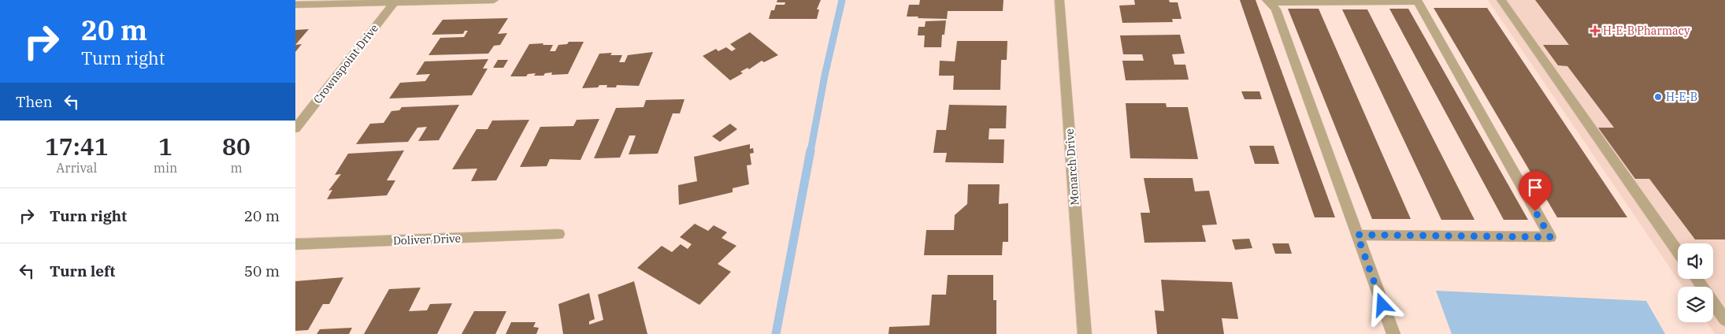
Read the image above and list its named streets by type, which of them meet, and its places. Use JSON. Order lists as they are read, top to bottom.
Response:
{
  "streets": {
    "street": ["Crownspoint Drive", "Monarch Drive", "Doliver Drive"]
  },
  "places": {
    "health": ["H-E-B Pharmacy"],
    "other": ["H-E-B"]
  },
  "page": {
    "turn": ["20 m", "Turn right"],
    "then": "Then",
    "eta": [
      "17:41",
      "Arrival",
      "1",
      "min",
      "80",
      "m"
    ],
    "list": [
      {
        "name": "Turn right",
        "value": "20 m"
      },
      {
        "name": "Turn left",
        "value": "50 m"
      }
    ]
  }
}
